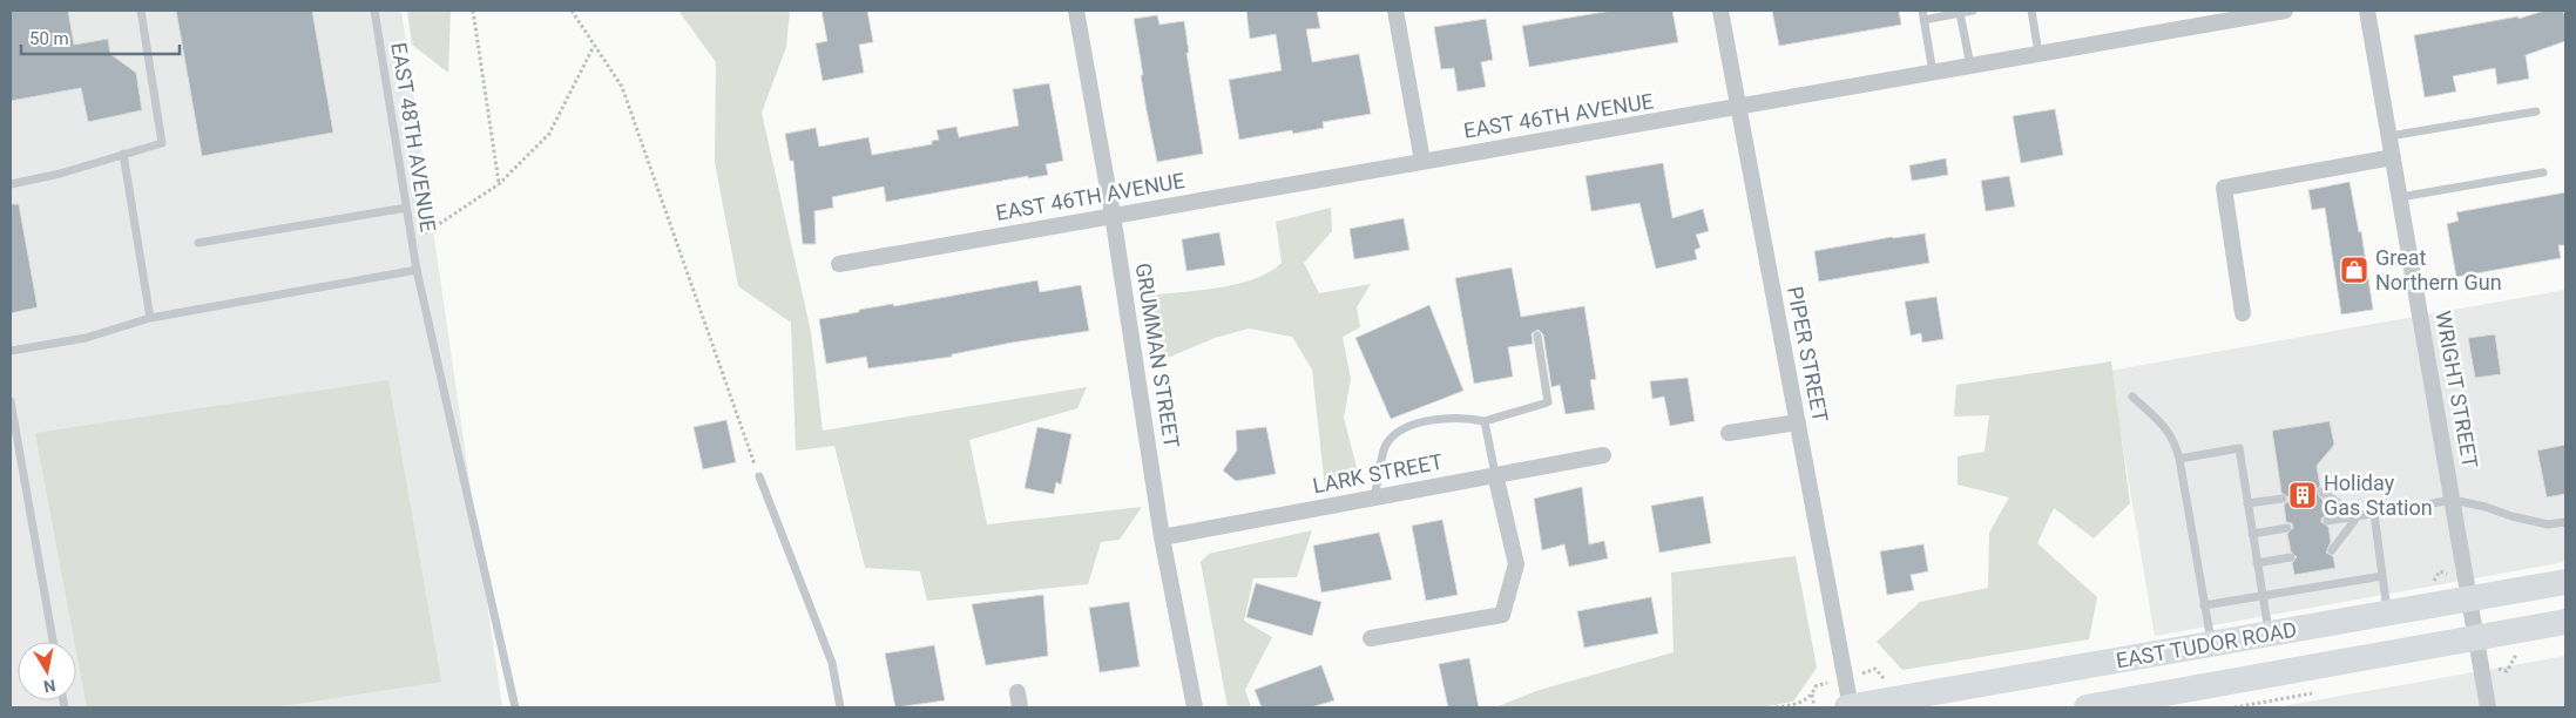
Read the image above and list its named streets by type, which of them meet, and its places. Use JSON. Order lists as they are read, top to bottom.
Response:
{
  "streets": {
    "main road": ["EAST TUDOR ROAD"],
    "street": [
      "EAST 46TH AVENUE",
      "PIPER STREET",
      "GRUMMAN STREET",
      "WRIGHT STREET",
      "LARK STREET"
    ],
    "lane": ["EAST 48TH AVENUE"]
  },
  "crossings": [
    ["EAST 46TH AVENUE", "PIPER STREET"],
    ["EAST 46TH AVENUE", "GRUMMAN STREET"],
    ["PIPER STREET", "EAST TUDOR ROAD"],
    ["GRUMMAN STREET", "LARK STREET"],
    ["WRIGHT STREET", "EAST TUDOR ROAD"]
  ],
  "places": {
    "shop": ["Great Northern Gun"],
    "building": ["Holiday Gas Station"]
  },
  "scale_bar": "50 m",
  "north": "bottom"
}
